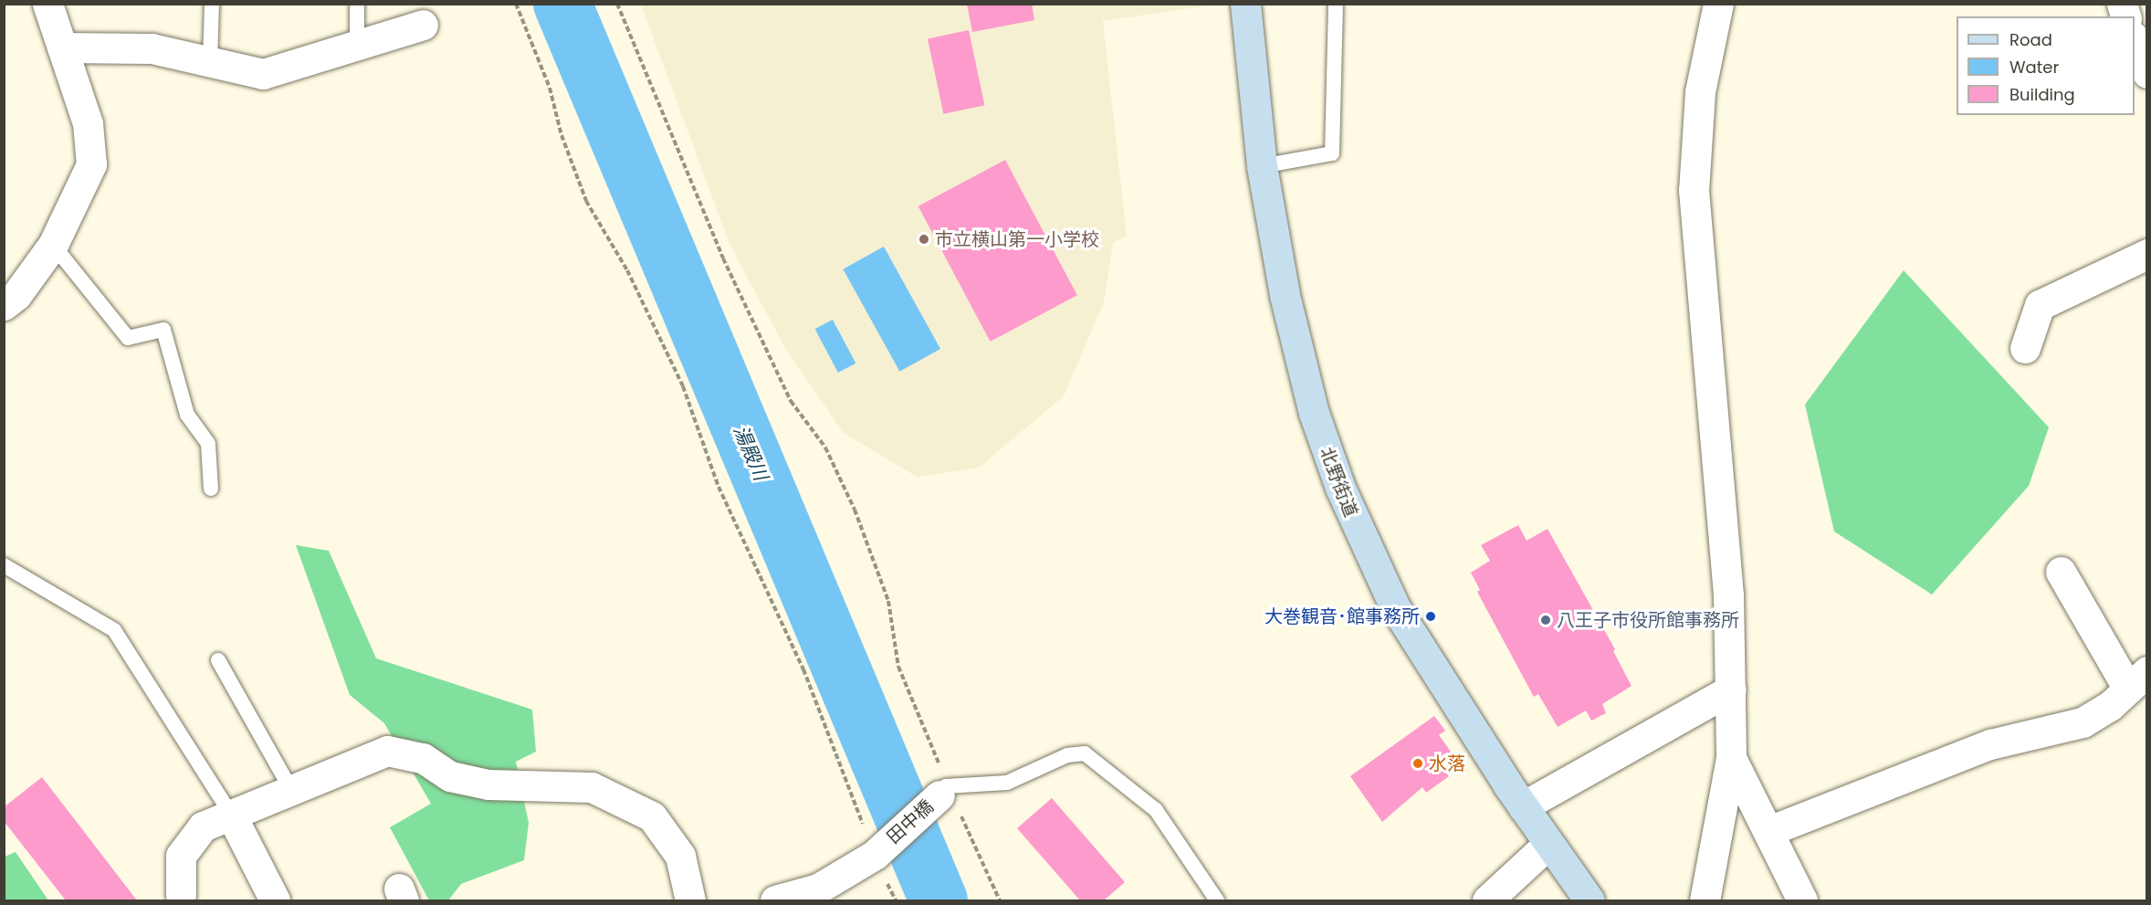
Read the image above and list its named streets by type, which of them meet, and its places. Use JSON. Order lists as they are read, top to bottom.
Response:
{
  "streets": {
    "main road": ["北野街道"],
    "street": ["田中橋"]
  },
  "water": ["湯殿川"],
  "places": [
    "市立横山第一小学校",
    "大巻観音･館事務所",
    "八王子市役所館事務所",
    "水落"
  ],
  "legend": ["Road", "Water", "Building"]
}
